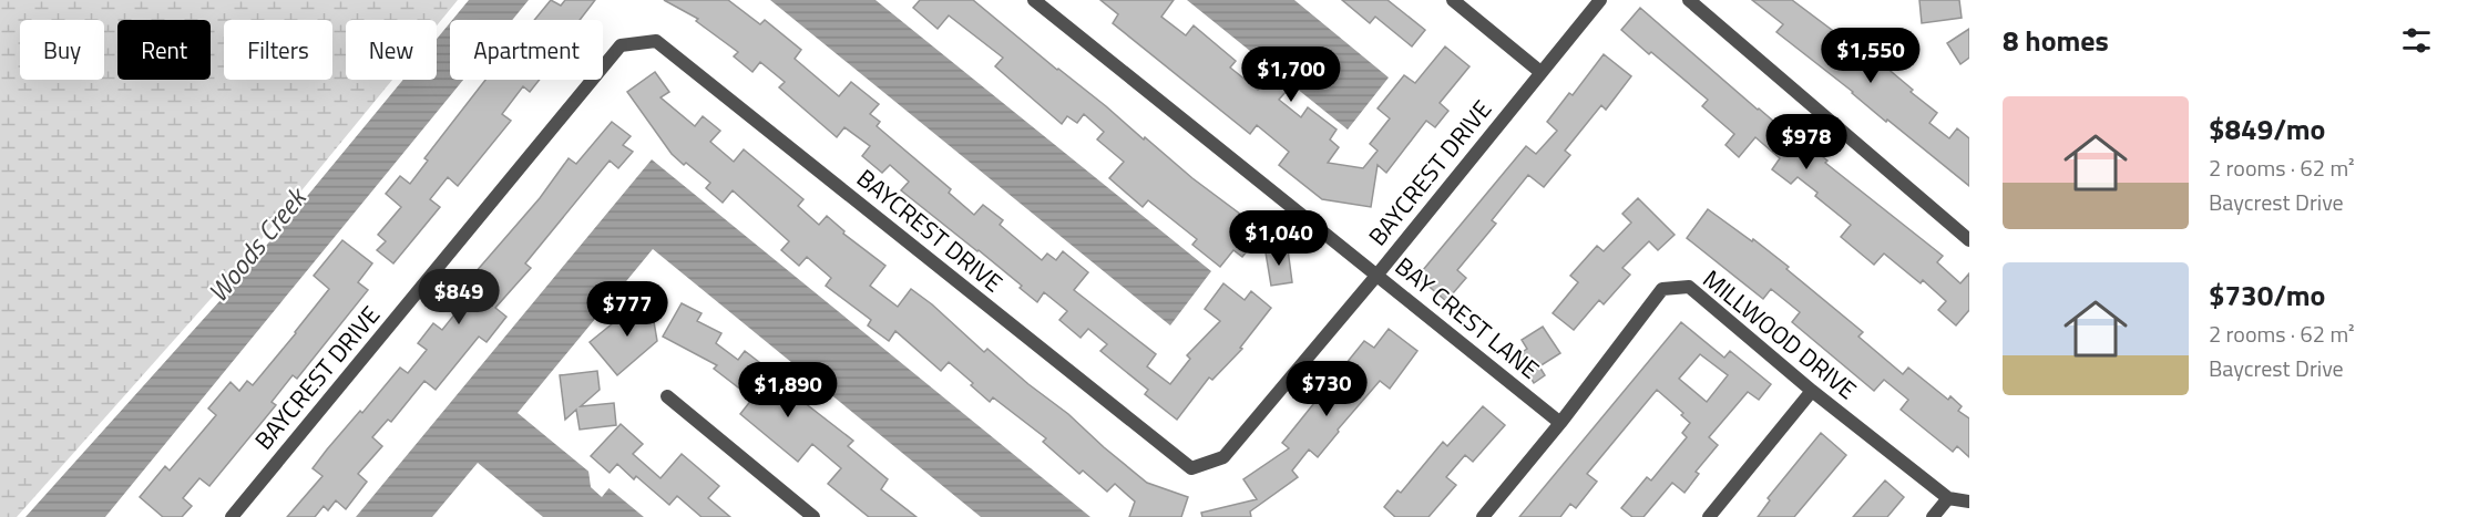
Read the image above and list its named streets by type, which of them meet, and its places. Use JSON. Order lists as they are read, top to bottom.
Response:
{
  "streets": {
    "street": ["BAYCREST DRIVE", "BAY CREST LANE", "MILLWOOD DRIVE"]
  },
  "crossings": [
    ["BAYCREST DRIVE", "BAY CREST LANE"],
    ["BAY CREST LANE", "MILLWOOD DRIVE"]
  ],
  "water": ["Woods Creek"],
  "page": {
    "heading": "8 homes",
    "chip": [
      "Buy",
      "Rent",
      "Filters",
      "New",
      "Apartment"
    ],
    "price": [
      "$1,550",
      "$1,700",
      "$978",
      "$1,040",
      "$849",
      "$777",
      "$730",
      "$1,890"
    ],
    "list": [
      {
        "name": "$849/mo",
        "note": "2 rooms · 62 m² · Baycrest Drive"
      },
      {
        "name": "$730/mo",
        "note": "2 rooms · 62 m² · Baycrest Drive"
      }
    ]
  }
}
